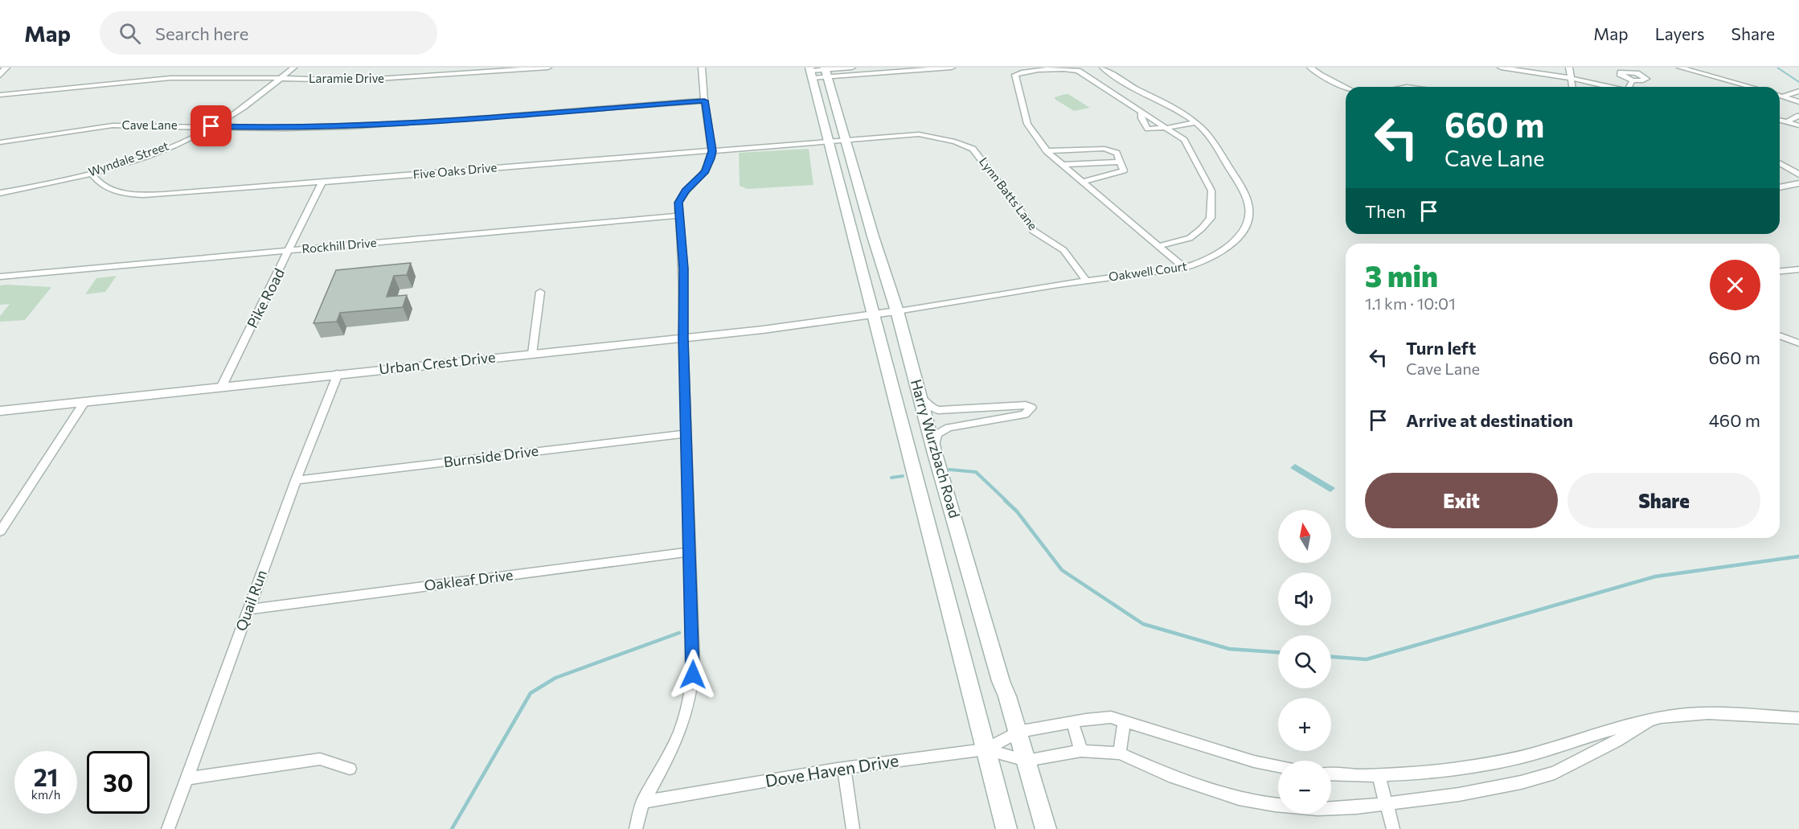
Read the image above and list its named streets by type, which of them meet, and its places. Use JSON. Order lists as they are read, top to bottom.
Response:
{
  "streets": {
    "main road": ["Harry Wurzbach Road"],
    "street": [
      "Laramie Drive",
      "Cave Lane",
      "Wyndale Street",
      "Five Oaks Drive",
      "Lynn Batts Lane",
      "Rockhill Drive",
      "Oakwell Court",
      "Pike Road",
      "Urban Crest Drive",
      "Burnside Drive",
      "Oakleaf Drive",
      "Quail Run",
      "Dove Haven Drive"
    ]
  },
  "crossings": [
    ["Laramie Drive", "Wyndale Street"],
    ["Cave Lane", "Wyndale Street"],
    ["Wyndale Street", "Five Oaks Drive"],
    ["Five Oaks Drive", "Lynn Batts Lane"],
    ["Five Oaks Drive", "Pike Road"],
    ["Five Oaks Drive", "Harry Wurzbach Road"],
    ["Lynn Batts Lane", "Oakwell Court"],
    ["Lynn Batts Lane", "Harry Wurzbach Road"],
    ["Rockhill Drive", "Pike Road"],
    ["Oakwell Court", "Urban Crest Drive"],
    ["Oakwell Court", "Harry Wurzbach Road"],
    ["Pike Road", "Urban Crest Drive"],
    ["Urban Crest Drive", "Harry Wurzbach Road"],
    ["Urban Crest Drive", "Quail Run"],
    ["Harry Wurzbach Road", "Dove Haven Drive"],
    ["Burnside Drive", "Quail Run"],
    ["Oakleaf Drive", "Quail Run"]
  ],
  "north": "top",
  "page": {
    "header": "Map",
    "search": "Search here",
    "nav": ["Map", "Layers", "Share"],
    "turn": ["660 m", "Cave Lane"],
    "then": "Then",
    "heading": ["3 min", "1.1 km · 10:01"],
    "list": [
      {
        "name": "Turn left",
        "note": "Cave Lane",
        "value": "660 m"
      },
      {
        "name": "Arrive at destination",
        "value": "460 m"
      }
    ],
    "buttons": ["Exit", "Share"],
    "map_buttons": ["+", "−"],
    "speed": "21 km/h",
    "limit": "30"
  }
}
